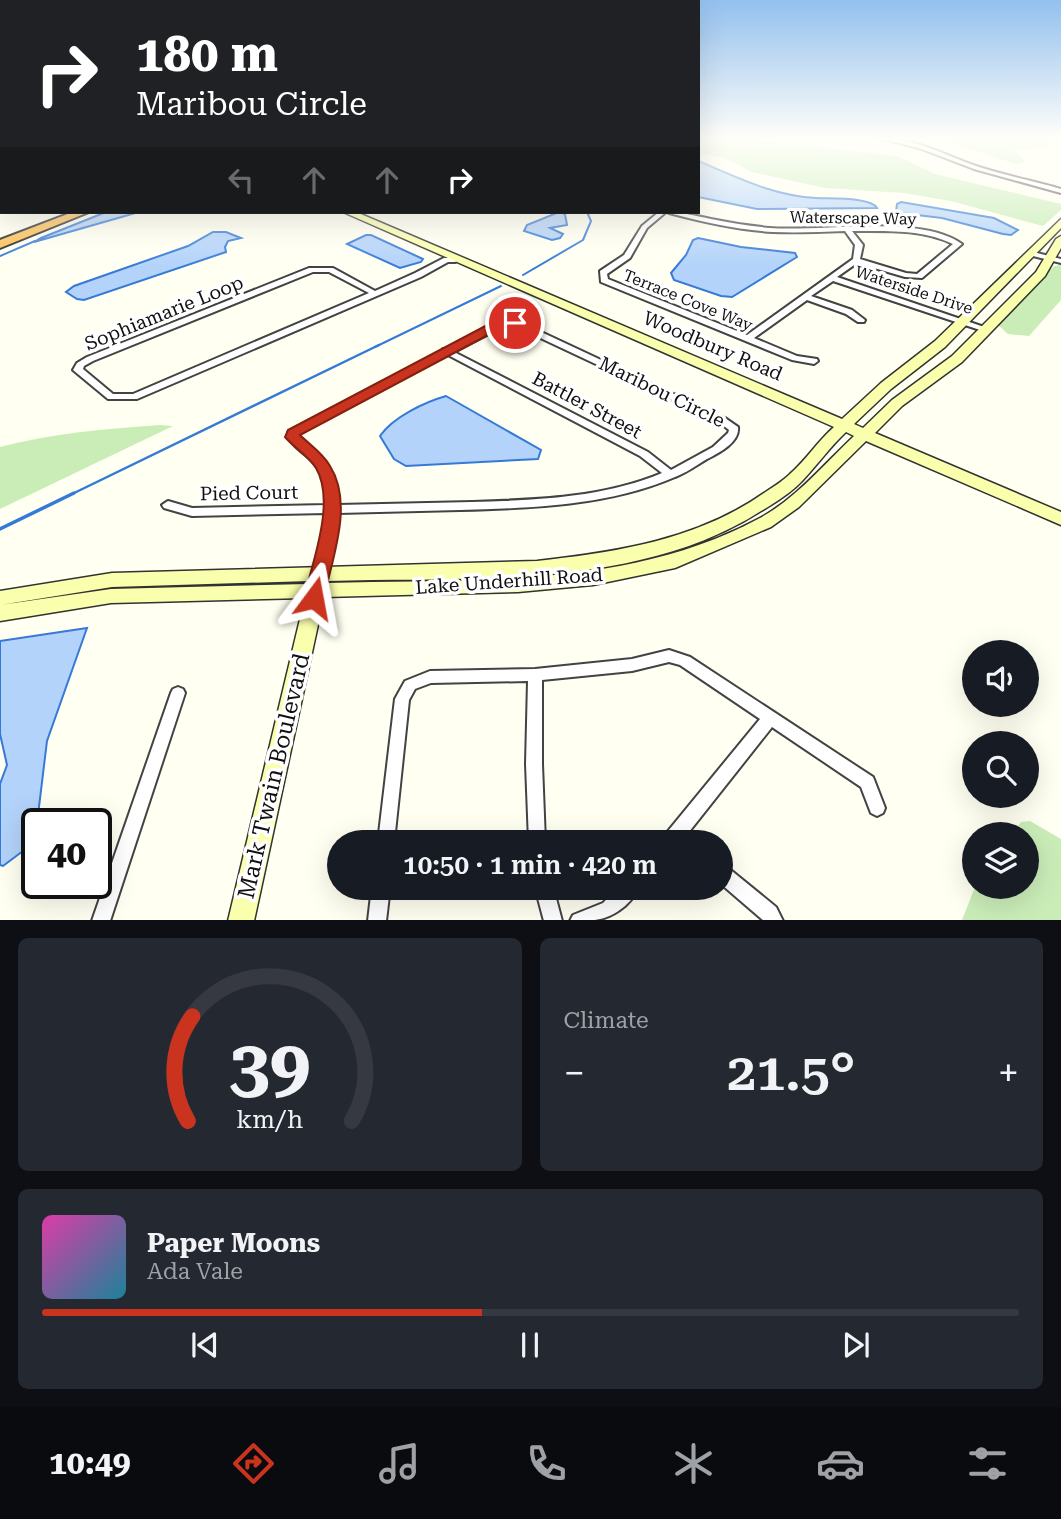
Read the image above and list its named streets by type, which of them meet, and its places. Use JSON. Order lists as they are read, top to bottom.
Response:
{
  "streets": {
    "street": [
      "Waterscape Way",
      "Waterside Drive",
      "Terrace Cove Way",
      "Sophiamarie Loop",
      "Woodbury Road",
      "Maribou Circle",
      "Battler Street",
      "Pied Court",
      "Lake Underhill Road",
      "Mark Twain Boulevard"
    ]
  },
  "crossings": [
    ["Waterside Drive", "Lake Underhill Road"],
    ["Sophiamarie Loop", "Woodbury Road"],
    ["Woodbury Road", "Lake Underhill Road"],
    ["Maribou Circle", "Battler Street"],
    ["Maribou Circle", "Pied Court"],
    ["Maribou Circle", "Lake Underhill Road"],
    ["Maribou Circle", "Mark Twain Boulevard"],
    ["Lake Underhill Road", "Mark Twain Boulevard"]
  ],
  "page": {
    "turn": ["180 m", "Maribou Circle"],
    "limit": "40",
    "trip": "10:50 · 1 min · 420 m",
    "tile": "Climate",
    "heat": ["−", "21.5°", "+"],
    "song": ["Paper Moons", "Ada Vale"],
    "tabs": "10:49",
    "gauge": ["39", "km/h"]
  }
}
